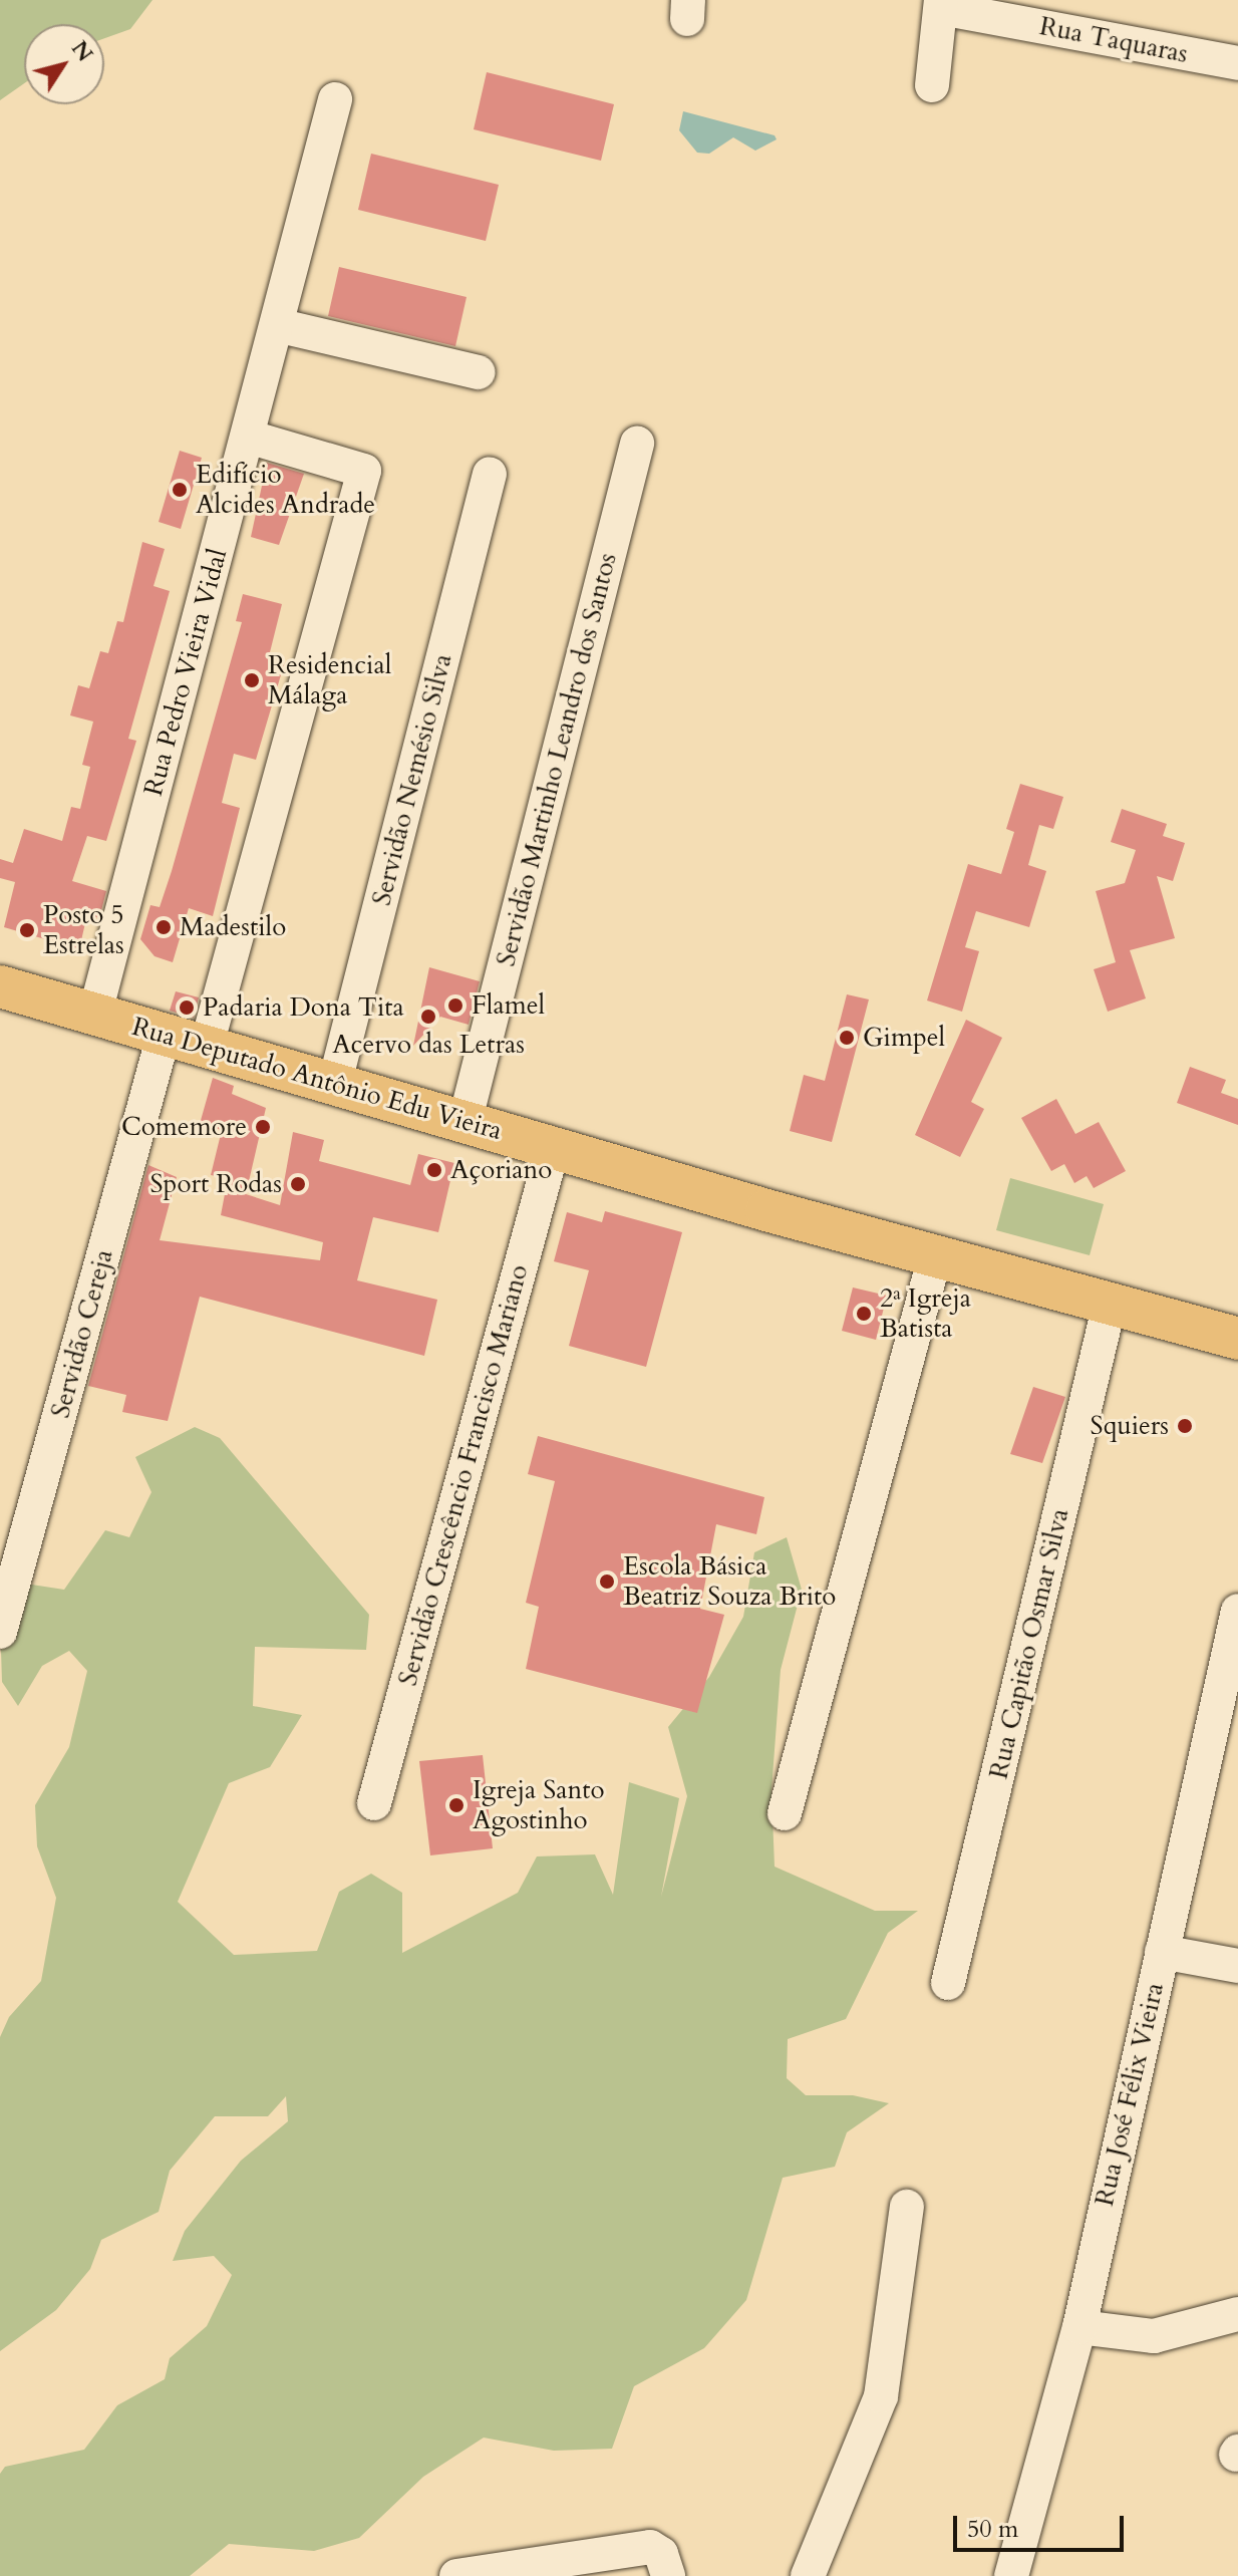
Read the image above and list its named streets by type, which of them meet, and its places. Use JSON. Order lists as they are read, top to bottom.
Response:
{
  "streets": {
    "main road": ["Rua Deputado Antônio Edu Vieira"],
    "street": [
      "Rua Taquaras",
      "Rua Pedro Vieira Vidal",
      "Servidão Martinho Leandro dos Santos",
      "Servidão Nemésio Silva",
      "Servidão Cereja",
      "Servidão Crescêncio Francisco Mariano",
      "Rua Capitão Osmar Silva",
      "Rua José Félix Vieira"
    ]
  },
  "crossings": [
    ["Rua Pedro Vieira Vidal", "Rua Deputado Antônio Edu Vieira"],
    ["Servidão Martinho Leandro dos Santos", "Rua Deputado Antônio Edu Vieira"],
    ["Servidão Nemésio Silva", "Rua Deputado Antônio Edu Vieira"],
    ["Rua Deputado Antônio Edu Vieira", "Servidão Cereja"],
    ["Rua Deputado Antônio Edu Vieira", "Servidão Crescêncio Francisco Mariano"],
    ["Rua Deputado Antônio Edu Vieira", "Rua Capitão Osmar Silva"]
  ],
  "places": [
    "Edifício Alcides Andrade",
    "Residencial Málaga",
    "Madestilo",
    "Posto 5 Estrelas",
    "Flamel",
    "Padaria Dona Tita",
    "Acervo das Letras",
    "Gimpel",
    "Comemore",
    "Açoriano",
    "Sport Rodas",
    "2ª Igreja Batista",
    "Squiers",
    "Escola Básica Beatriz Souza Brito",
    "Igreja Santo Agostinho"
  ],
  "scale_bar": "50 m",
  "north": "top right"
}
